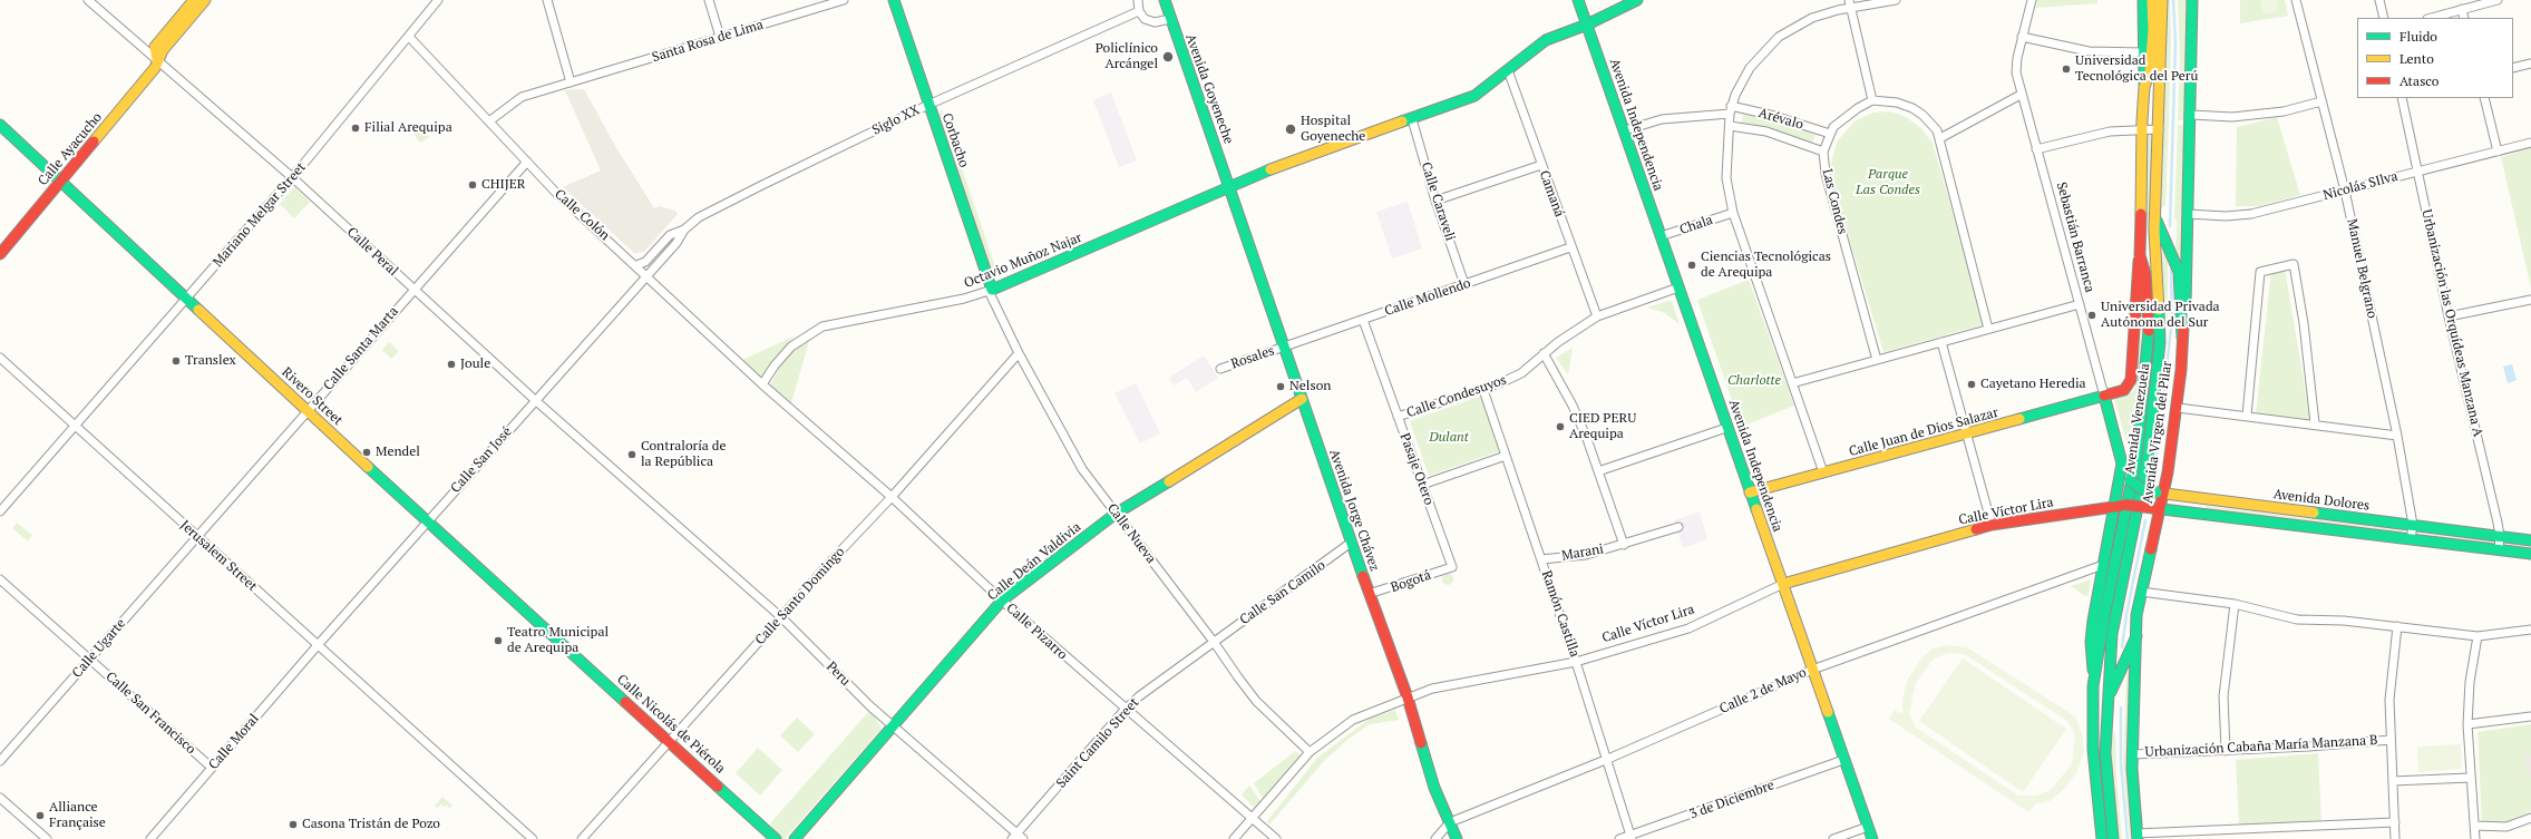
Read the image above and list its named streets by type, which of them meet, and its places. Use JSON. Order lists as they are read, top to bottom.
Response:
{
  "streets": {
    "main road": [
      "Avenida Goyeneche",
      "Avenida Independencia",
      "Corbacho",
      "Calle Ayacucho",
      "Sebastián Barranca",
      "Octavio Muñoz Najar",
      "Rivero Street",
      "Avenida Venezuela",
      "Calle Juan de Dios Salazar",
      "Avenida Virgen del Pilar",
      "Avenida Dolores",
      "Avenida Jorge Chávez",
      "Calle Víctor Lira",
      "Calle Deán Valdivia",
      "Calle Nicolás de Piérola"
    ],
    "street": [
      "Santa Rosa de Lima",
      "Arévalo",
      "Siglo XX",
      "Nicolás SIlva",
      "Camaná",
      "Calle Caraveli",
      "Las Condes",
      "Mariano Melgar Street",
      "Calle Colón",
      "Chala",
      "Calle Peral",
      "Manuel Belgrano",
      "Calle Mollendo",
      "Urbanización las Orquídeas Manzana A",
      "Calle Santa Marta",
      "Rosales",
      "Calle Condesuyos",
      "Calle San José",
      "Pasaje Otero",
      "Calle Nueva",
      "Marani",
      "Jerusalem Street",
      "Bogotá",
      "Calle San Camilo",
      "Calle Santo Domingo",
      "Ramón Castilla",
      "Calle Pizarro",
      "Calle Ugarte",
      "Peru",
      "Calle 2 de Mayo",
      "Calle San Francisco",
      "Calle Moral",
      "Saint Camilo Street",
      "Urbanización Cabaña María Manzana B",
      "3 de Diciembre"
    ]
  },
  "crossings": [
    ["Avenida Goyeneche", "Octavio Muñoz Najar"],
    ["Avenida Goyeneche", "Avenida Jorge Chávez"],
    ["Arévalo", "Avenida Independencia"],
    ["Arévalo", "Las Condes"],
    ["Siglo XX", "Corbacho"],
    ["Siglo XX", "Calle Colón"],
    ["Siglo XX", "Calle San José"],
    ["Avenida Independencia", "Chala"],
    ["Avenida Independencia", "Octavio Muñoz Najar"],
    ["Avenida Independencia", "Calle Condesuyos"],
    ["Avenida Independencia", "Calle Juan de Dios Salazar"],
    ["Avenida Independencia", "Calle Víctor Lira"],
    ["Avenida Independencia", "Calle 2 de Mayo"],
    ["Avenida Independencia", "3 de Diciembre"],
    ["Corbacho", "Octavio Muñoz Najar"],
    ["Corbacho", "Calle Nueva"],
    ["Calle Ayacucho", "Calle Peral"],
    ["Calle Ayacucho", "Rivero Street"],
    ["Nicolás SIlva", "Manuel Belgrano"],
    ["Nicolás SIlva", "Urbanización las Orquídeas Manzana A"],
    ["Nicolás SIlva", "Avenida Virgen del Pilar"],
    ["Camaná", "Octavio Muñoz Najar"],
    ["Camaná", "Calle Mollendo"],
    ["Camaná", "Calle Condesuyos"],
    ["Calle Caraveli", "Octavio Muñoz Najar"],
    ["Calle Caraveli", "Calle Mollendo"],
    ["Mariano Melgar Street", "Calle Colón"],
    ["Mariano Melgar Street", "Calle Peral"],
    ["Mariano Melgar Street", "Rivero Street"],
    ["Mariano Melgar Street", "Jerusalem Street"],
    ["Calle Colón", "Octavio Muñoz Najar"],
    ["Calle Colón", "Calle Santa Marta"],
    ["Calle Colón", "Calle San José"],
    ["Calle Colón", "Calle Pizarro"],
    ["Sebastián Barranca", "Avenida Venezuela"],
    ["Sebastián Barranca", "Calle Juan de Dios Salazar"],
    ["Sebastián Barranca", "Avenida Dolores"],
    ["Sebastián Barranca", "Calle Víctor Lira"],
    ["Calle Peral", "Calle Santa Marta"],
    ["Calle Peral", "Calle San José"],
    ["Calle Peral", "Peru"],
    ["Octavio Muñoz Najar", "Avenida Jorge Chávez"],
    ["Octavio Muñoz Najar", "Calle Nueva"],
    ["Octavio Muñoz Najar", "Calle Pizarro"],
    ["Manuel Belgrano", "Avenida Dolores"],
    ["Calle Mollendo", "Rosales"],
    ["Calle Mollendo", "Pasaje Otero"],
    ["Calle Mollendo", "Avenida Jorge Chávez"],
    ["Urbanización las Orquídeas Manzana A", "Avenida Dolores"],
    ["Calle Santa Marta", "Rivero Street"],
    ["Calle Santa Marta", "Jerusalem Street"],
    ["Calle Santa Marta", "Calle Ugarte"],
    ["Rosales", "Avenida Jorge Chávez"],
    ["Rivero Street", "Calle San José"],
    ["Rivero Street", "Calle Nicolás de Piérola"],
    ["Calle Condesuyos", "Pasaje Otero"],
    ["Calle Condesuyos", "Ramón Castilla"],
    ["Avenida Venezuela", "Calle Juan de Dios Salazar"],
    ["Avenida Venezuela", "Calle Víctor Lira"],
    ["Avenida Venezuela", "Calle 2 de Mayo"],
    ["Avenida Virgen del Pilar", "Avenida Dolores"],
    ["Avenida Virgen del Pilar", "Urbanización Cabaña María Manzana B"],
    ["Calle San José", "Jerusalem Street"],
    ["Calle San José", "Calle Moral"],
    ["Pasaje Otero", "Bogotá"],
    ["Avenida Jorge Chávez", "Calle Víctor Lira"],
    ["Avenida Jorge Chávez", "Calle Deán Valdivia"],
    ["Avenida Jorge Chávez", "Bogotá"],
    ["Avenida Jorge Chávez", "Calle San Camilo"],
    ["Avenida Jorge Chávez", "Calle 2 de Mayo"],
    ["Calle Víctor Lira", "Calle Nueva"],
    ["Calle Víctor Lira", "Ramón Castilla"],
    ["Calle Víctor Lira", "Calle Pizarro"],
    ["Calle Nueva", "Calle Deán Valdivia"],
    ["Calle Nueva", "Calle San Camilo"],
    ["Calle Nueva", "Calle Santo Domingo"],
    ["Calle Nueva", "Saint Camilo Street"],
    ["Marani", "Ramón Castilla"],
    ["Jerusalem Street", "Calle Ugarte"],
    ["Jerusalem Street", "Calle Moral"],
    ["Calle Deán Valdivia", "Calle Pizarro"],
    ["Calle Deán Valdivia", "Peru"],
    ["Calle San Camilo", "Saint Camilo Street"],
    ["Calle Santo Domingo", "Calle Pizarro"],
    ["Calle Santo Domingo", "Peru"],
    ["Calle Santo Domingo", "Calle Nicolás de Piérola"],
    ["Ramón Castilla", "Calle 2 de Mayo"],
    ["Ramón Castilla", "3 de Diciembre"],
    ["Calle Pizarro", "Saint Camilo Street"],
    ["Calle Ugarte", "Calle San Francisco"],
    ["Peru", "Saint Camilo Street"],
    ["Calle San Francisco", "Calle Moral"]
  ],
  "parks": ["Parque Las Condes", "Charlotte", "Dulant"],
  "places": [
    "Policlínico Arcángel",
    "Universidad Tecnológica del Perú",
    "Filial Arequipa",
    "Hospital Goyeneche",
    "CHIJER",
    "Ciencias Tecnológicas de Arequipa",
    "Universidad Privada Autónoma del Sur",
    "Translex",
    "Joule",
    "Cayetano Heredia",
    "Nelson",
    "CIED PERU Arequipa",
    "Mendel",
    "Contraloría de la República",
    "Teatro Municipal de Arequipa",
    "Alliance Française",
    "Casona Tristán de Pozo"
  ],
  "legend": ["Fluido", "Lento", "Atasco"]
}
